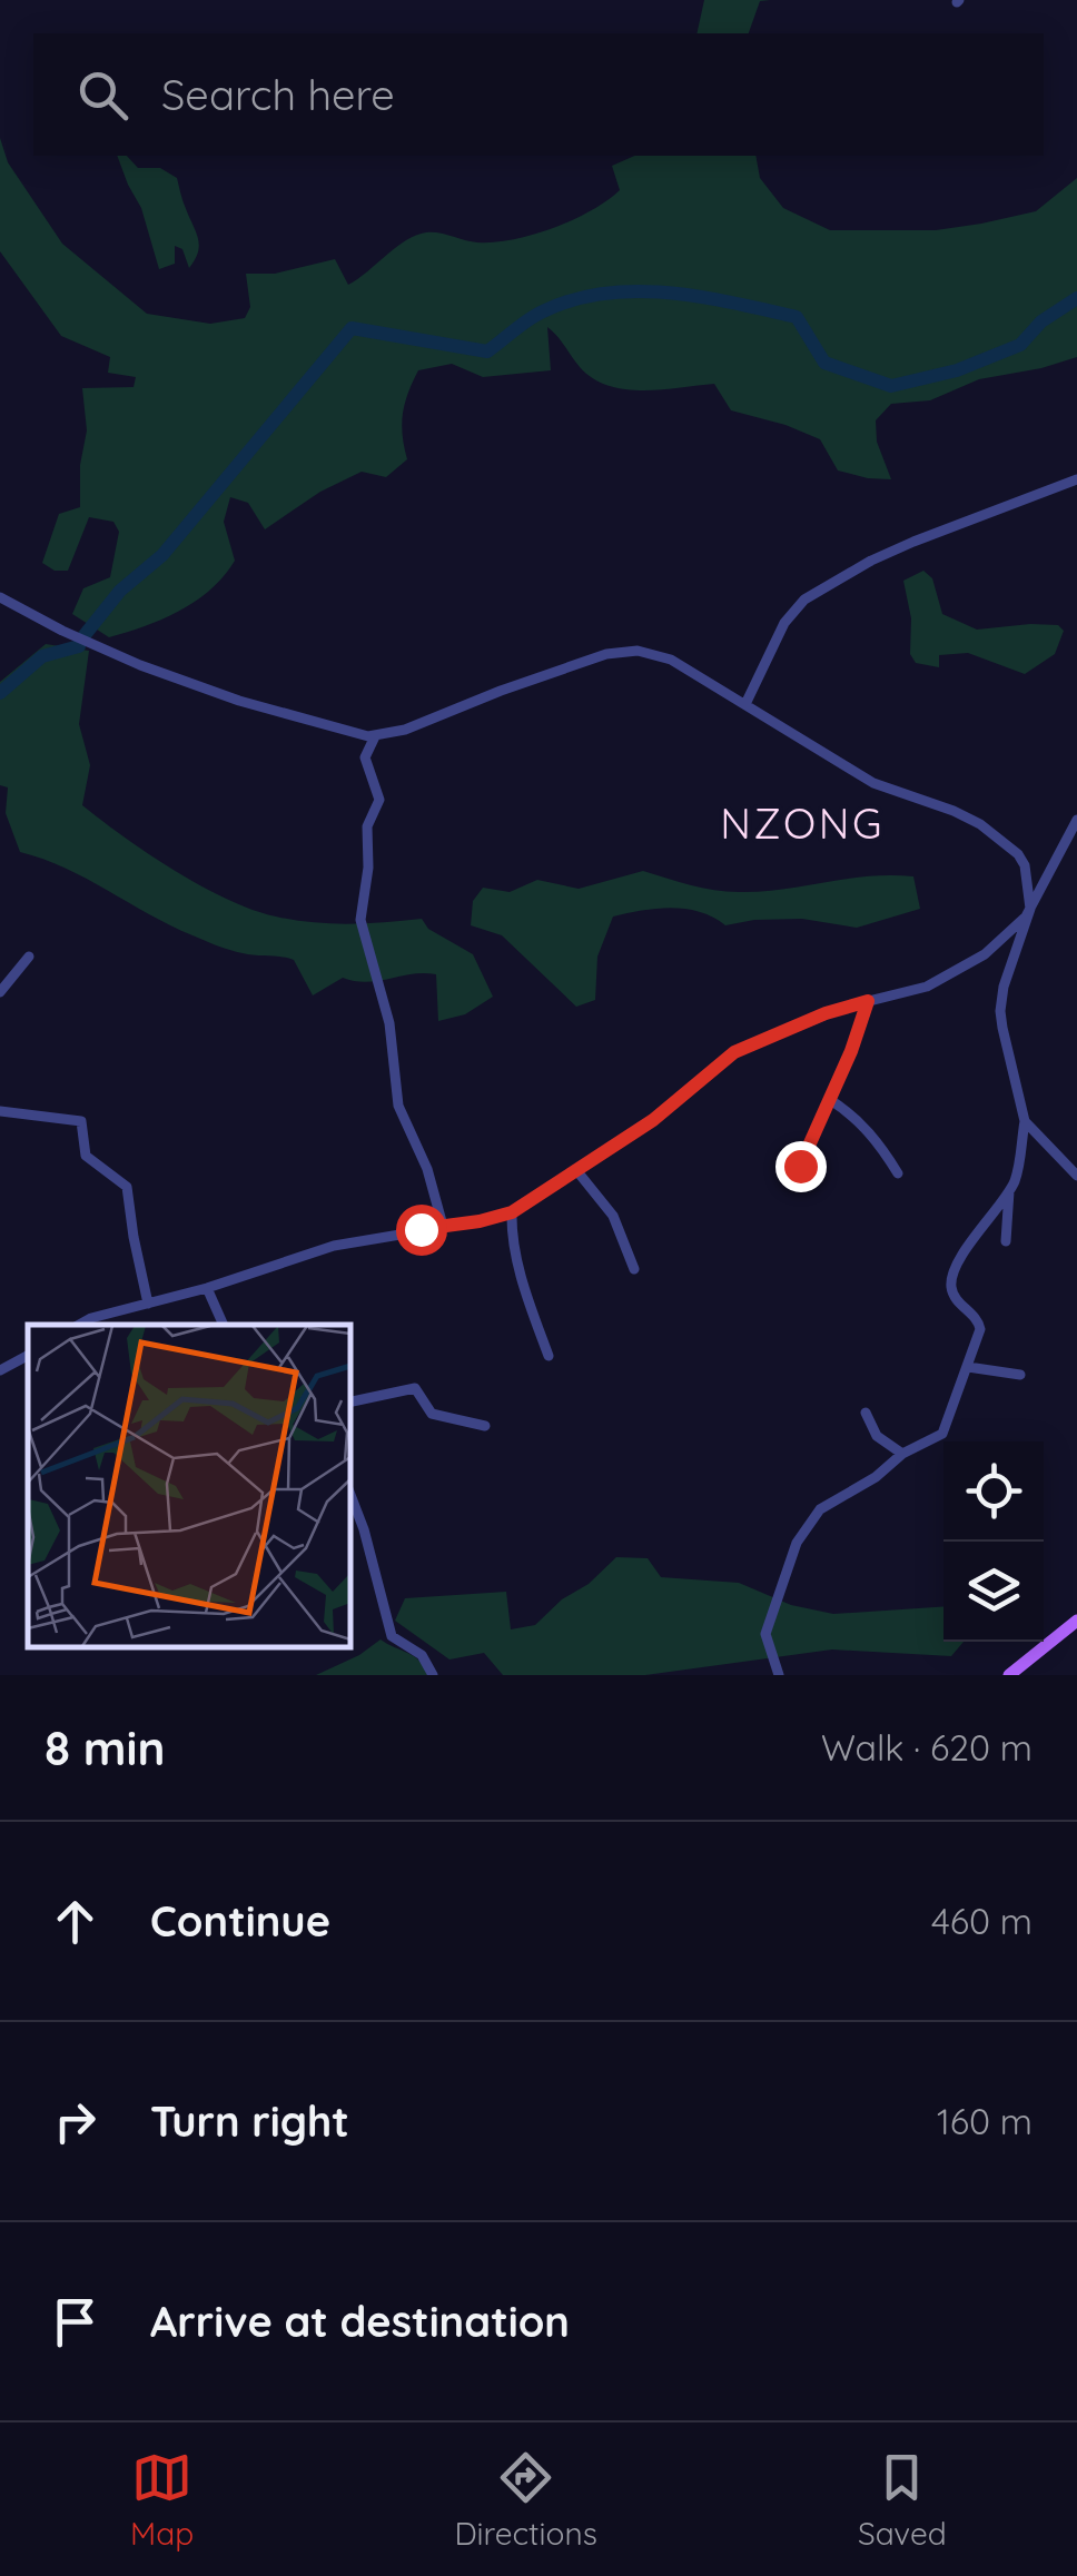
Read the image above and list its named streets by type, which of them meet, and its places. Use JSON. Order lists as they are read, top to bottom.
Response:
{
  "districts": ["NZONG"],
  "page": {
    "search": "Search here",
    "heading": ["8 min", "Walk · 620 m"],
    "list": [
      ["Continue", "460 m"],
      ["Turn right", "160 m"],
      "Arrive at destination"
    ],
    "nav": ["Map", "Directions", "Saved"]
  }
}
